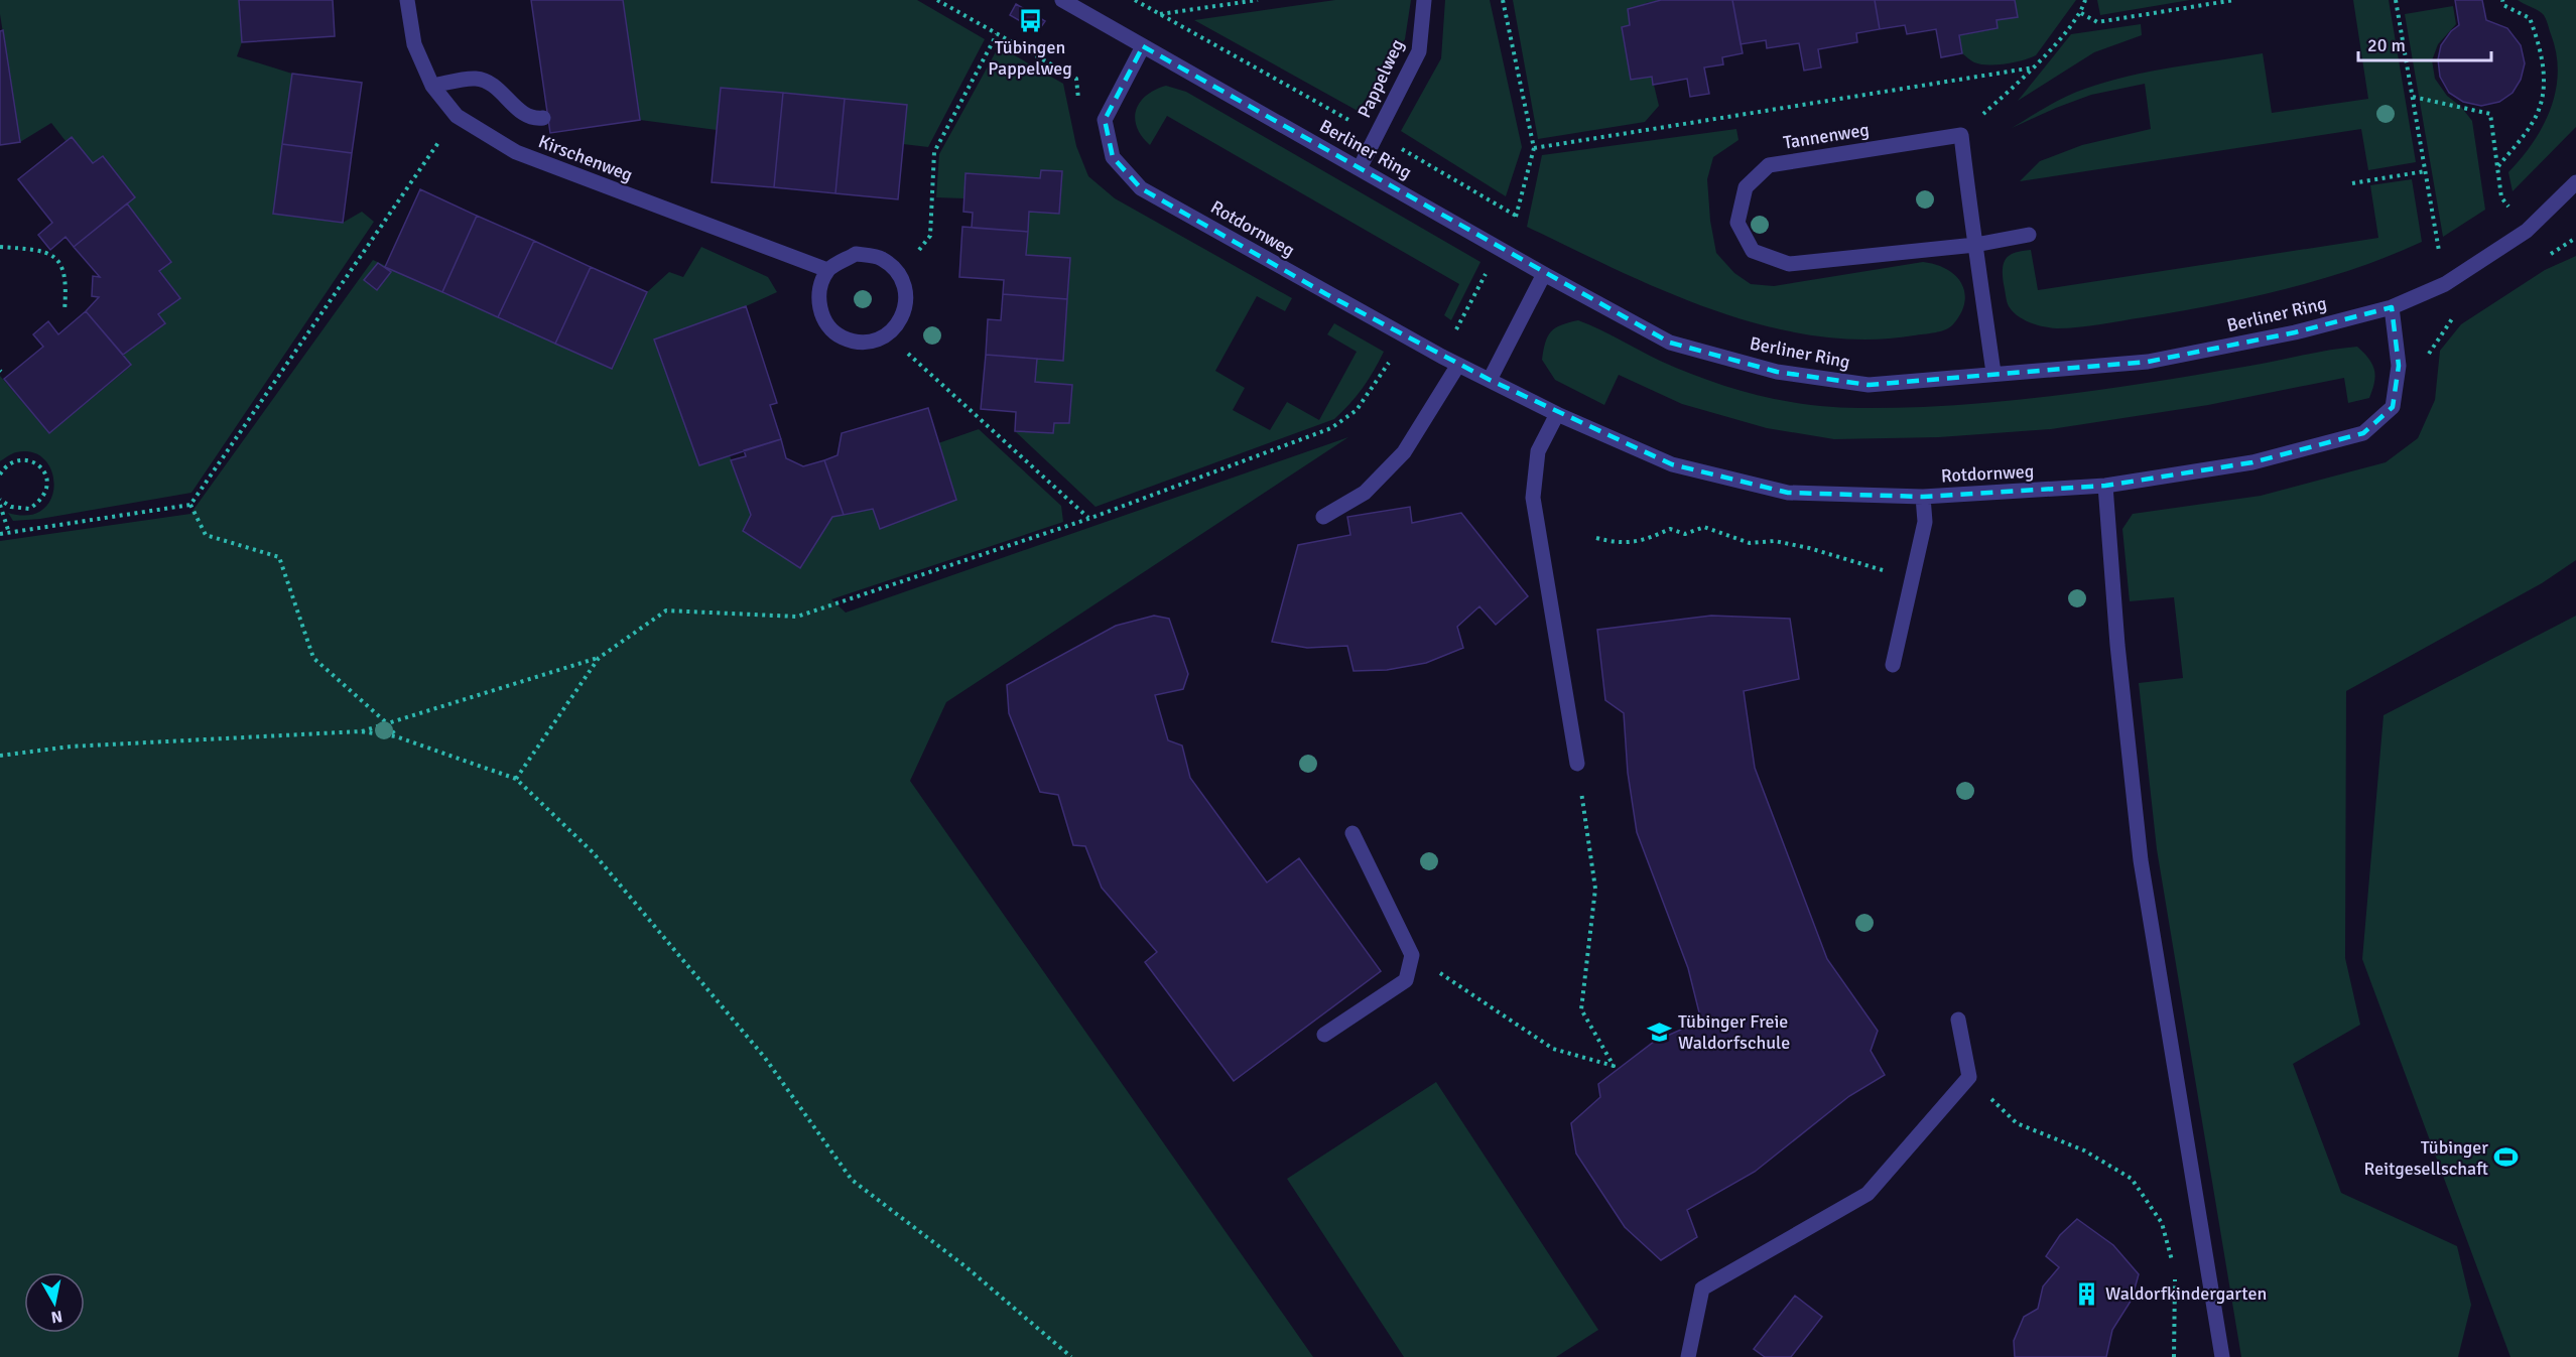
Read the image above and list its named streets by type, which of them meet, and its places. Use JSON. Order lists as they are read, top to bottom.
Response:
{
  "streets": {
    "street": [
      "Pappelweg",
      "Tannenweg",
      "Berliner Ring",
      "Kirschenweg",
      "Rotdornweg"
    ]
  },
  "crossings": [
    ["Pappelweg", "Berliner Ring"],
    ["Berliner Ring", "Rotdornweg"]
  ],
  "places": {
    "bus stop": ["Tübingen Pappelweg"],
    "school or university": ["Tübinger Freie Waldorfschule"],
    "sports": ["Tübinger Reitgesellschaft"],
    "building": ["Waldorfkindergarten"]
  },
  "scale_bar": "20 m",
  "north": "bottom"
}
